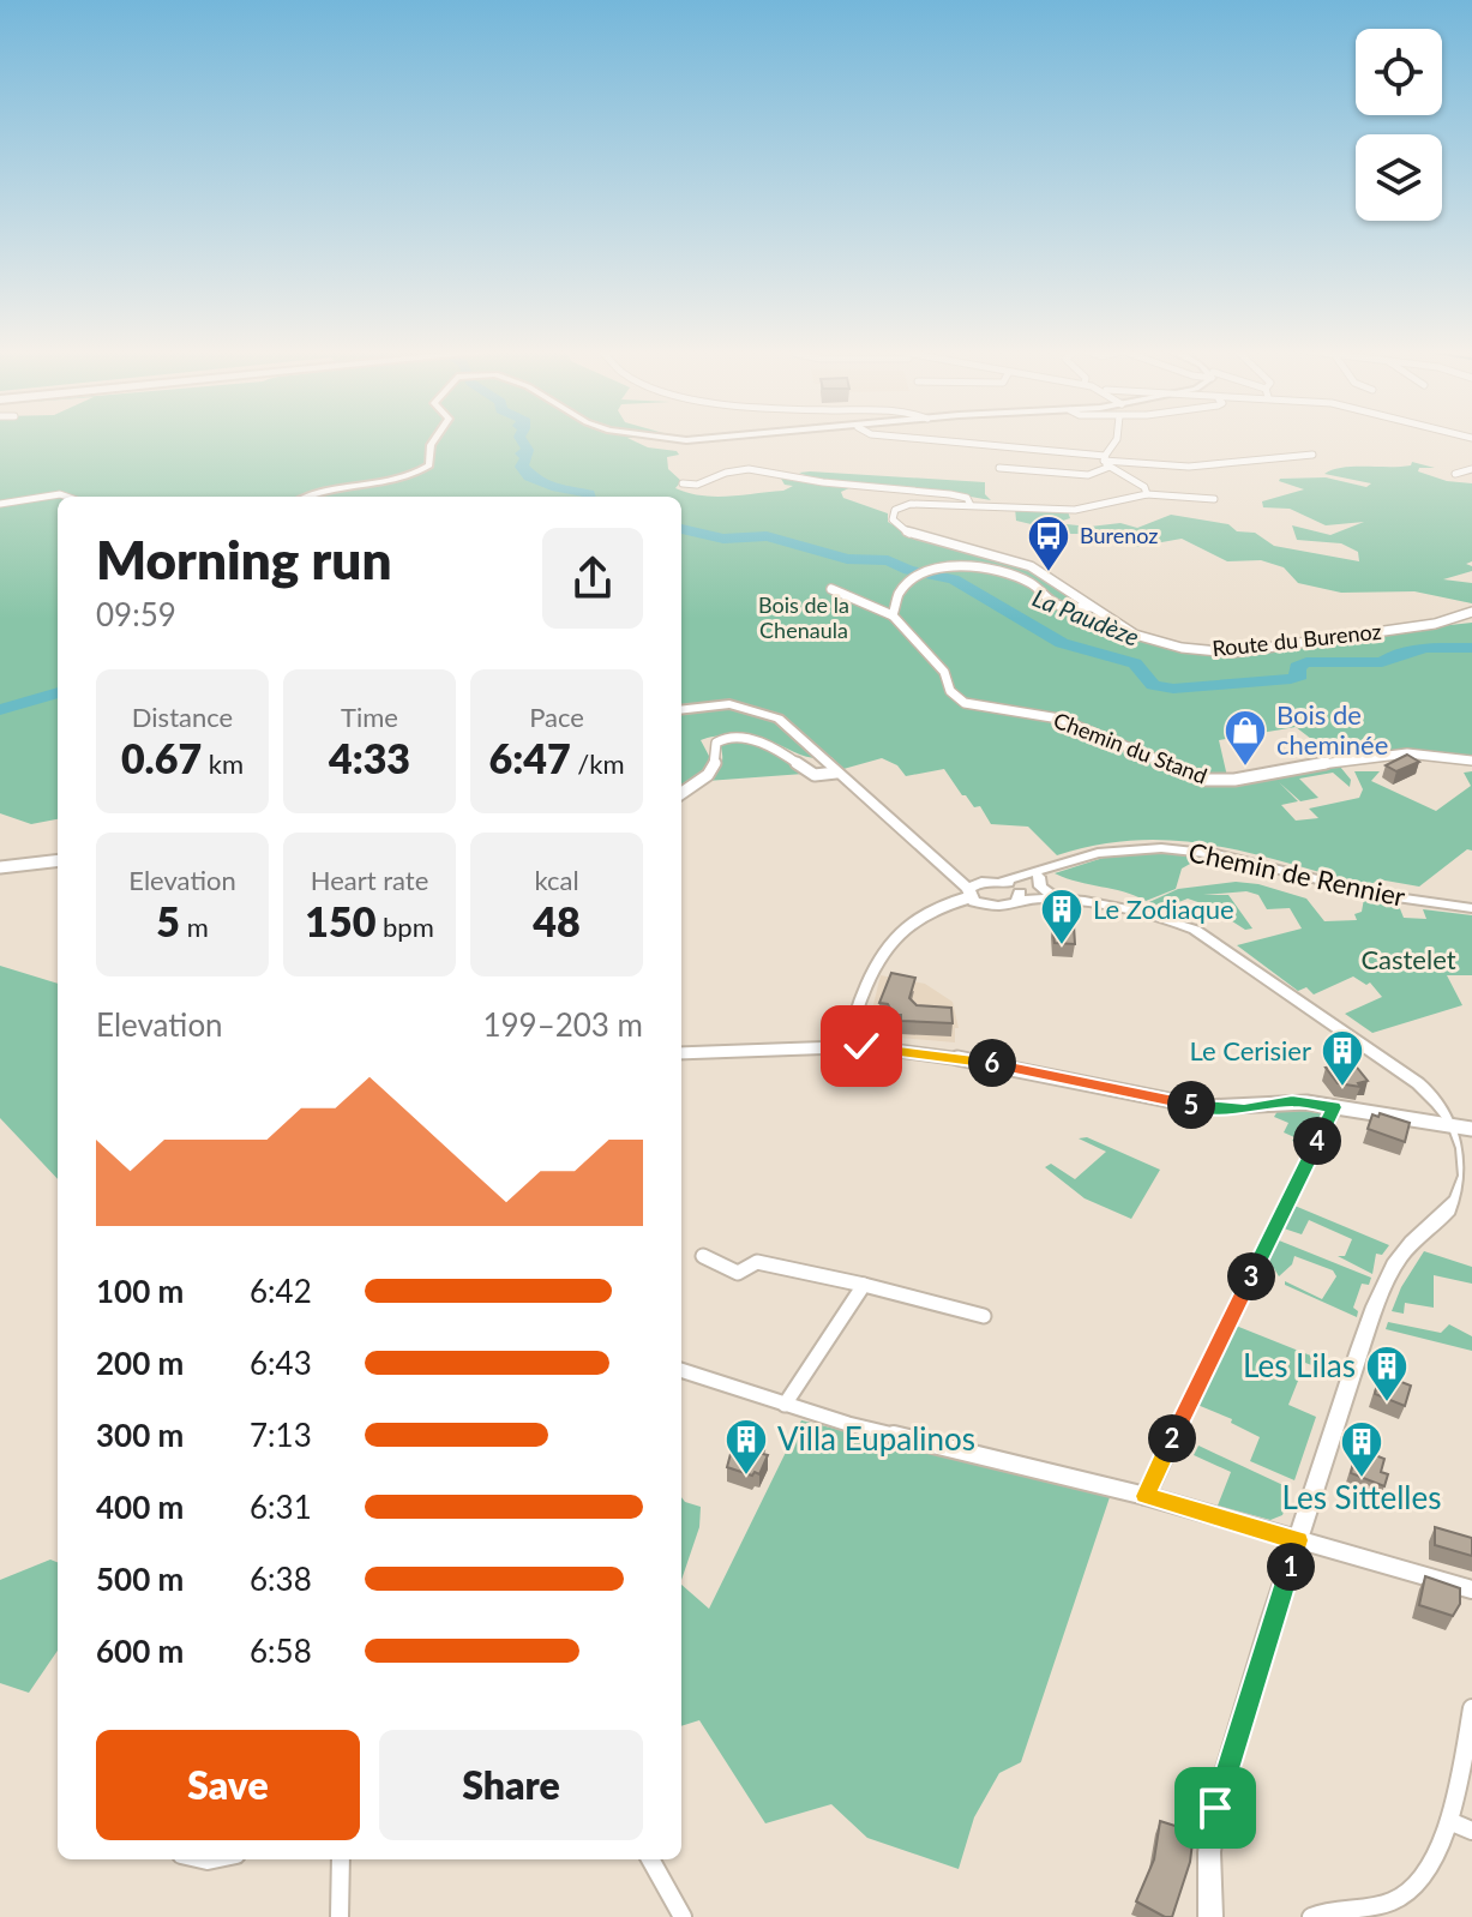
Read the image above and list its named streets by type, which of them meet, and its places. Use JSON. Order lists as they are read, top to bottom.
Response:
{
  "streets": {
    "street": ["Route du Burenoz", "Chemin du Stand", "Chemin de Rennier"]
  },
  "water": ["La Paudèze"],
  "parks": ["Bois de la Chenaula", "Castelet"],
  "places": {
    "bus stop": ["Burenoz"],
    "shop": ["Bois de cheminée"],
    "building": [
      "Le Zodiaque",
      "Le Cerisier",
      "Les Lilas",
      "Villa Eupalinos",
      "Les Sittelles"
    ]
  },
  "page": {
    "heading": ["Morning run", "09:59"],
    "stats": [
      ["Distance", "0.67 km"],
      ["Time", "4:33"],
      ["Pace", "6:47 /km"],
      ["Elevation", "5 m"],
      ["Heart rate", "150 bpm"],
      ["kcal", "48"]
    ],
    "chart": ["Elevation", "199–203 m"],
    "pins": [
      "6",
      "5",
      "4",
      "3",
      "2",
      "1"
    ],
    "list": [
      {
        "name": "100 m",
        "note": "6:42"
      },
      {
        "name": "200 m",
        "note": "6:43"
      },
      {
        "name": "300 m",
        "note": "7:13"
      },
      {
        "name": "400 m",
        "note": "6:31"
      },
      {
        "name": "500 m",
        "note": "6:38"
      },
      {
        "name": "600 m",
        "note": "6:58"
      }
    ],
    "buttons": ["Save", "Share"]
  }
}
